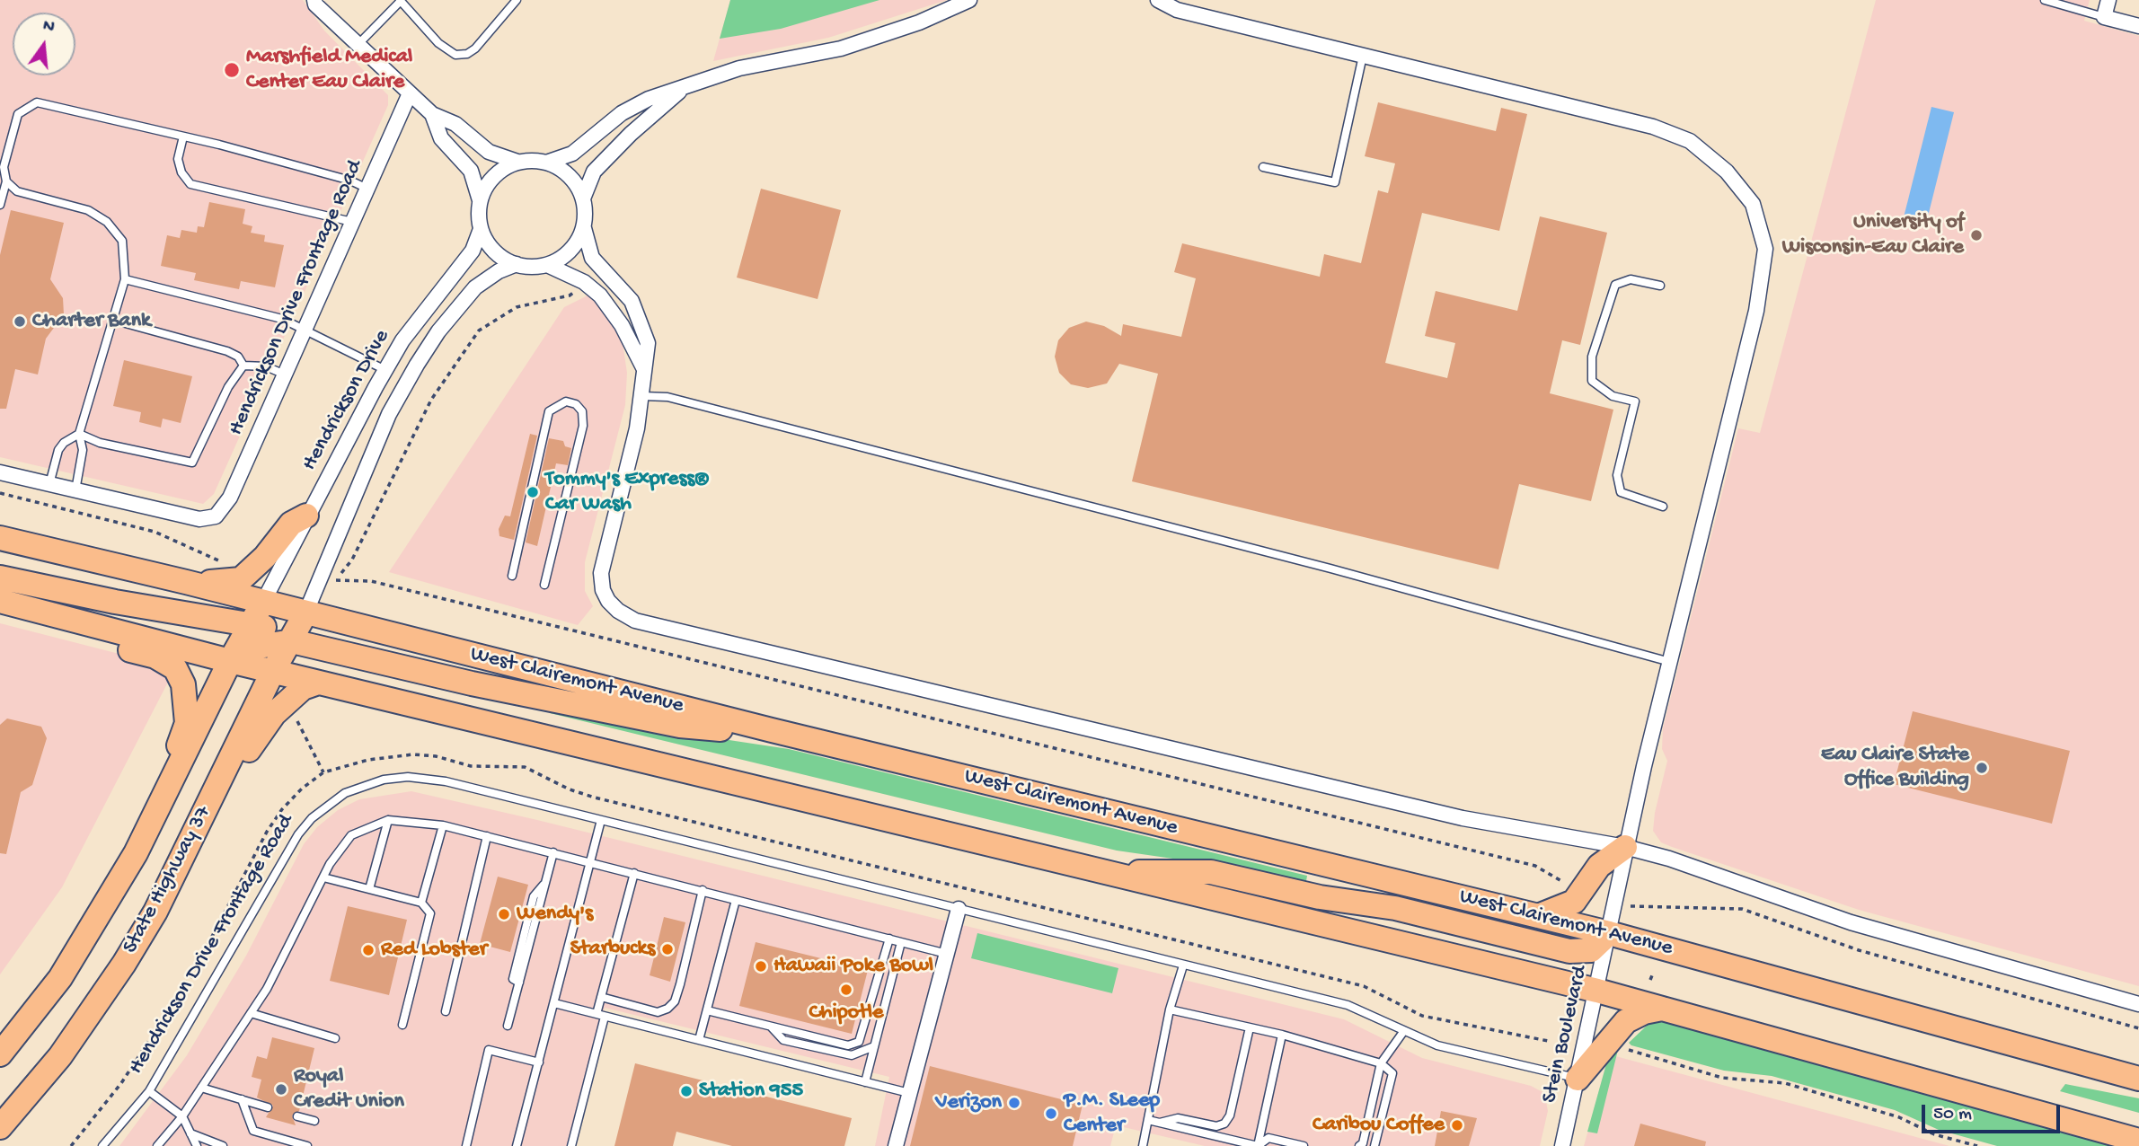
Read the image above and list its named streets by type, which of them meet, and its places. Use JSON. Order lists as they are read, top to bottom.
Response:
{
  "streets": {
    "main road": ["West Clairemont Avenue", "State Highway 37"],
    "street": ["Hendrickson Drive Frontage Road", "Hendrickson Drive", "Stein Boulevard"]
  },
  "crossings": [
    ["Hendrickson Drive Frontage Road", "Stein Boulevard"],
    ["Hendrickson Drive", "West Clairemont Avenue"],
    ["Hendrickson Drive", "State Highway 37"],
    ["West Clairemont Avenue", "State Highway 37"],
    ["West Clairemont Avenue", "Stein Boulevard"]
  ],
  "places": [
    "Marshfield Medical Center Eau Claire",
    "University of Wisconsin-Eau Claire",
    "Charter Bank",
    "Tommy's Express® Car Wash",
    "Eau Claire State Office Building",
    "Wendy's",
    "Starbucks",
    "Red Lobster",
    "Hawaii Poke Bowl",
    "Chipotle",
    "Royal Credit Union",
    "Station 955",
    "Verizon",
    "P.M. SLeep Center",
    "Caribou Coffee"
  ],
  "scale_bar": "50 m",
  "north": "top"
}
